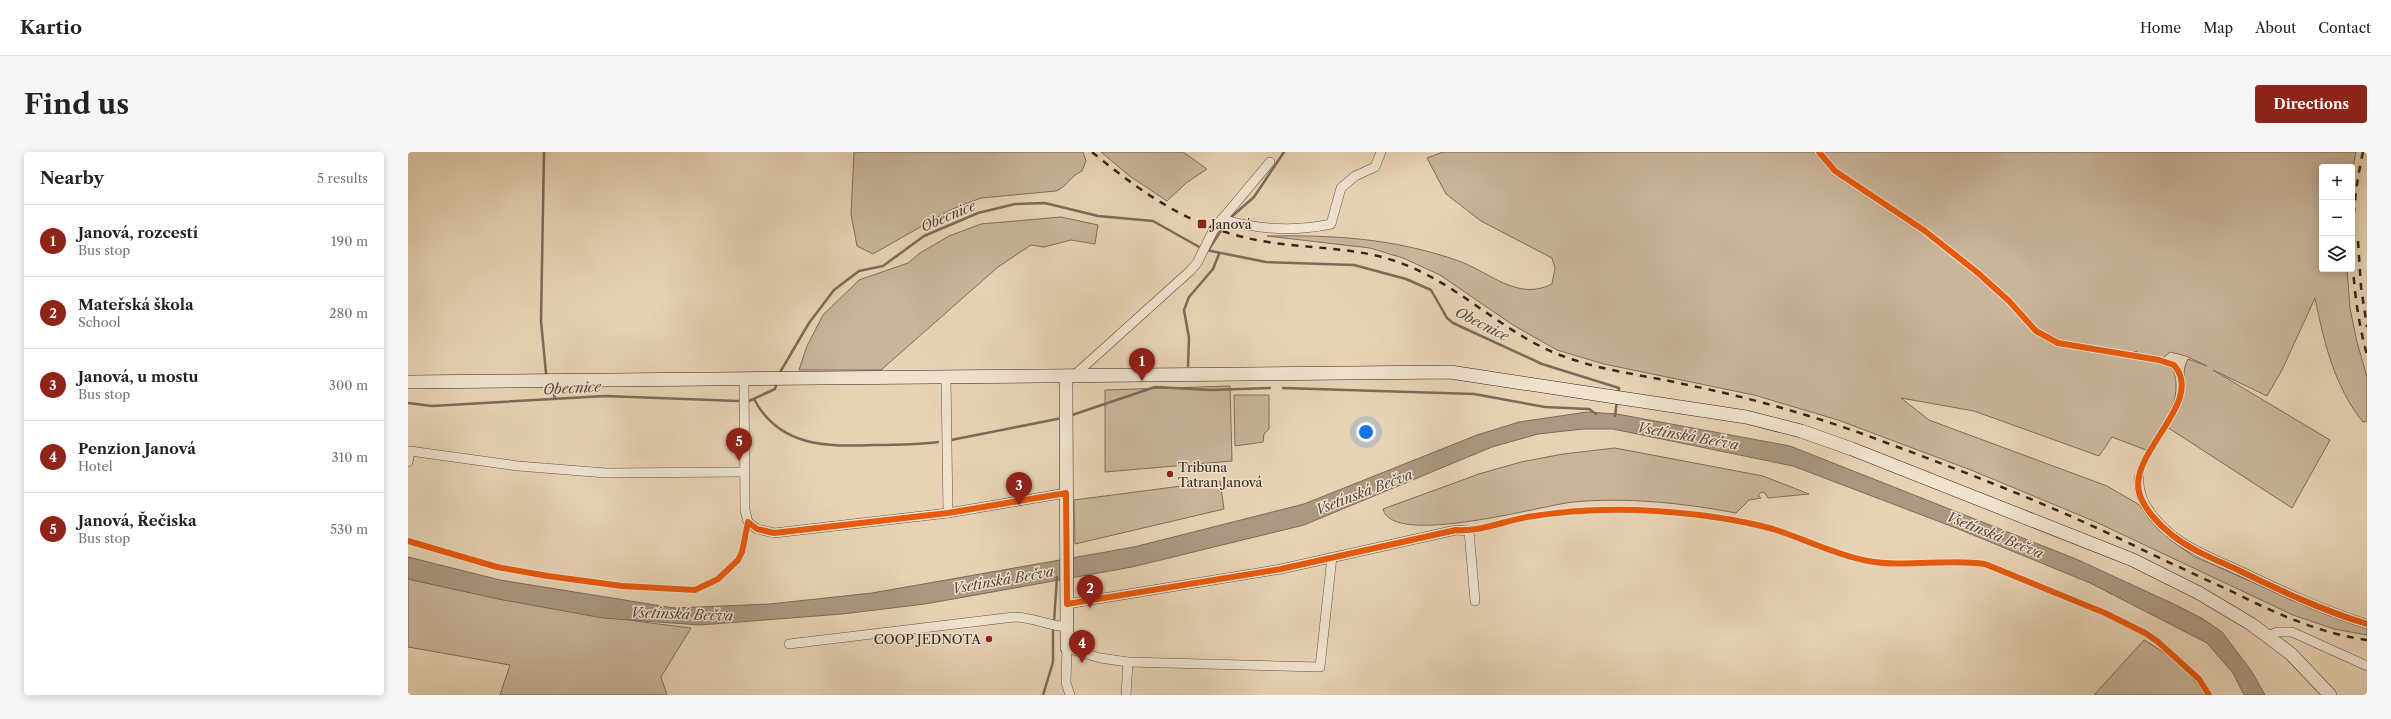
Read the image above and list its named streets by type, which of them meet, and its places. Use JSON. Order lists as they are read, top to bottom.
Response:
{
  "water": ["Obecnice", "Vsetínská Bečva"],
  "places": {
    "transit": ["Janová"],
    "other": ["Tribuna Tatran Janová", "COOP JEDNOTA"]
  },
  "page": {
    "header": "Kartio",
    "nav": [
      "Home",
      "Map",
      "About",
      "Contact"
    ],
    "buttons": "Directions",
    "title": "Find us",
    "heading": ["Nearby", "5 results"],
    "map_buttons": ["+", "−"],
    "list": [
      {
        "mark": "1",
        "name": "Janová, rozcestí",
        "note": "Bus stop",
        "value": "190 m"
      },
      {
        "mark": "2",
        "name": "Mateřská škola",
        "note": "School",
        "value": "280 m"
      },
      {
        "mark": "3",
        "name": "Janová, u mostu",
        "note": "Bus stop",
        "value": "300 m"
      },
      {
        "mark": "4",
        "name": "Penzion Janová",
        "note": "Hotel",
        "value": "310 m"
      },
      {
        "mark": "5",
        "name": "Janová, Řečiska",
        "note": "Bus stop",
        "value": "530 m"
      }
    ],
    "pins": [
      "1",
      "5",
      "3",
      "2",
      "4"
    ]
  }
}
